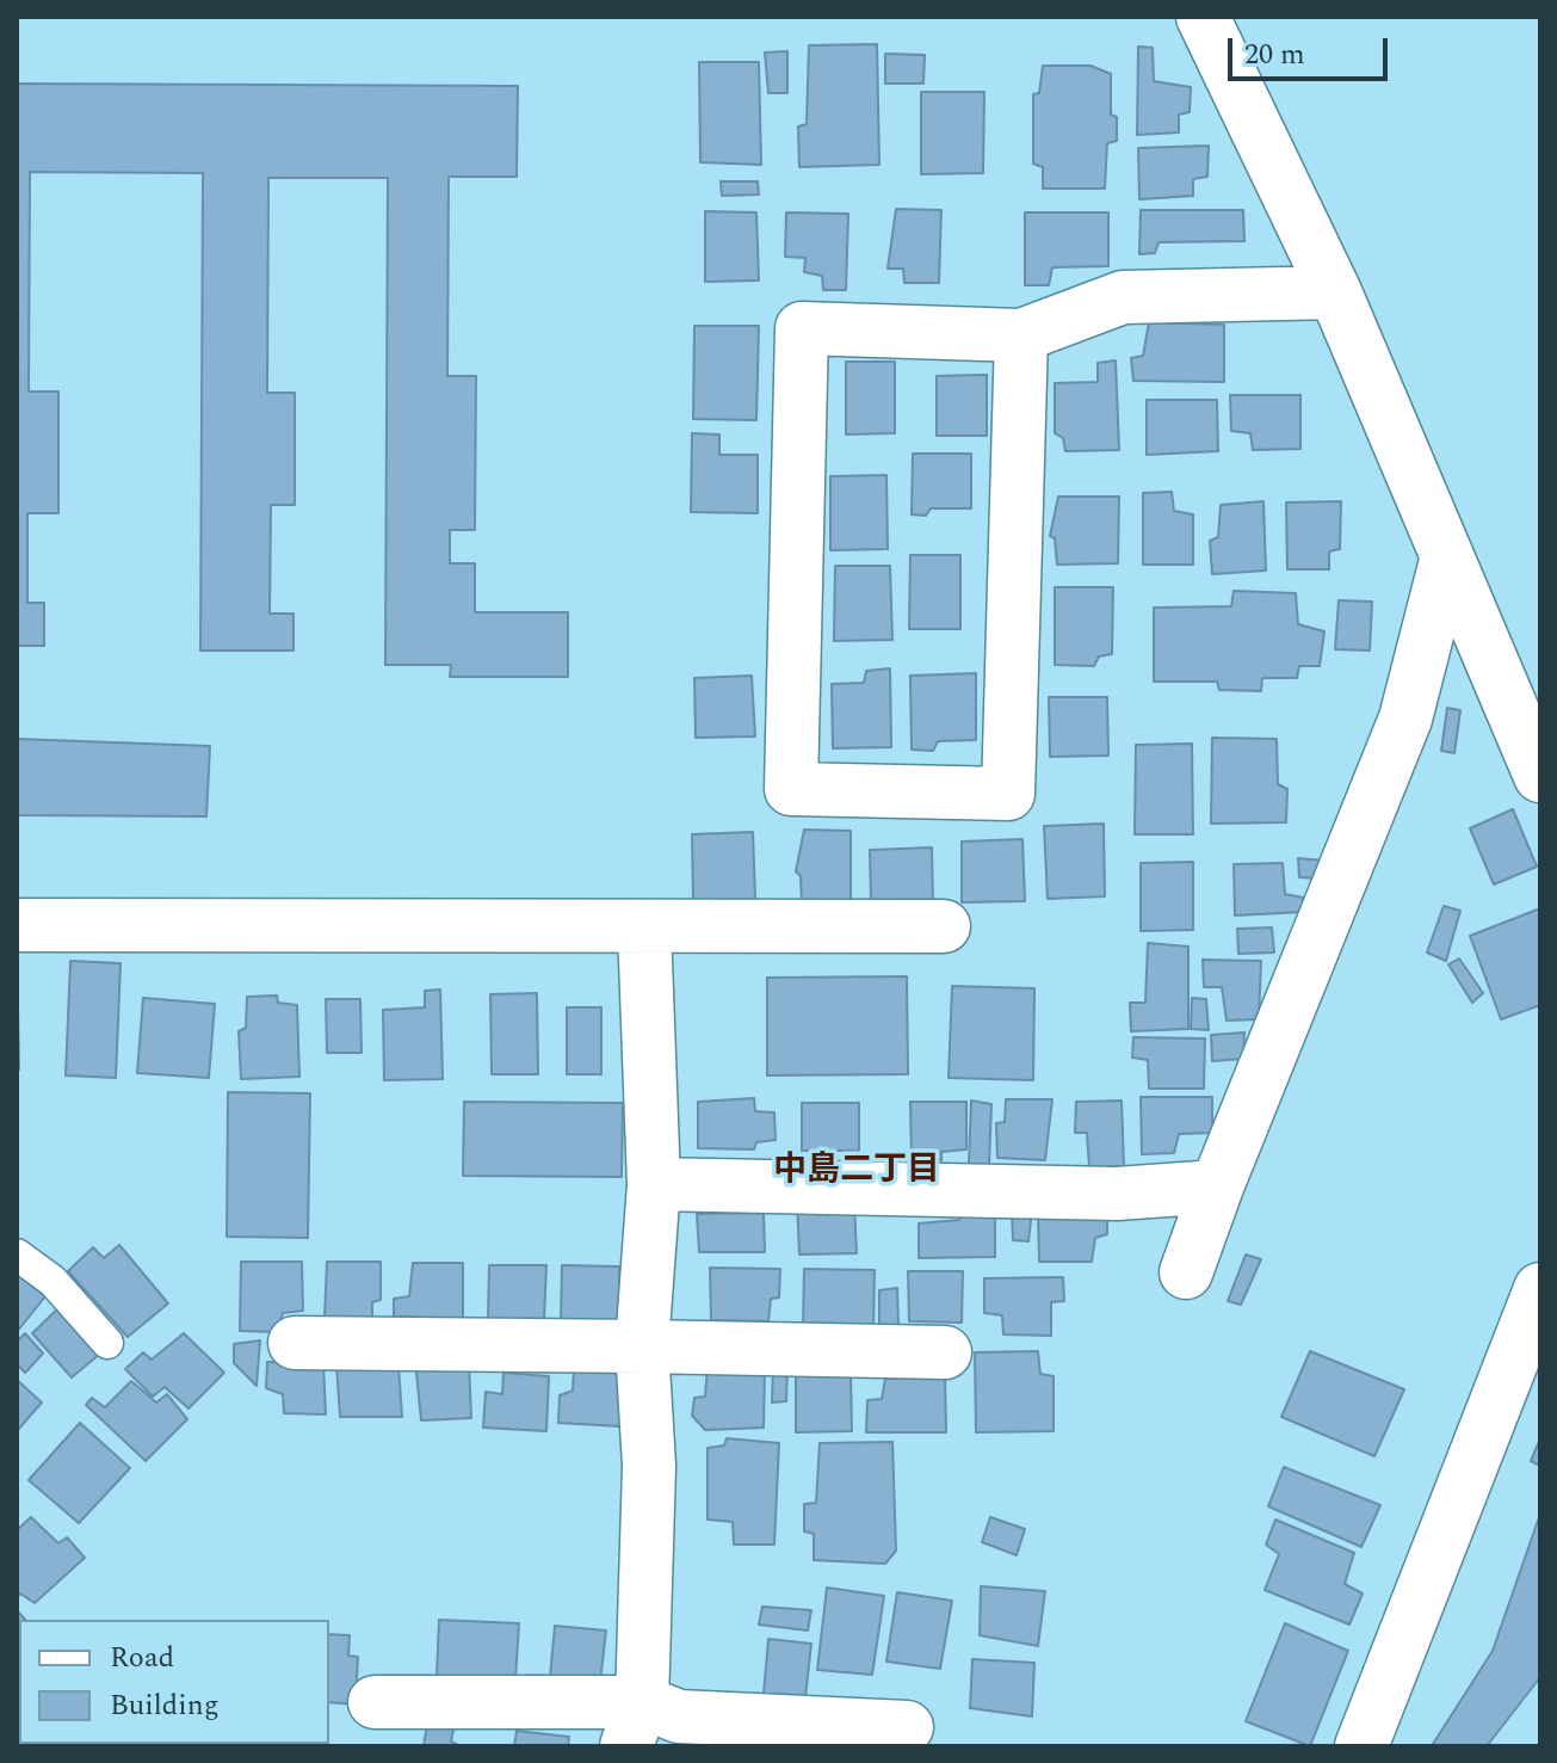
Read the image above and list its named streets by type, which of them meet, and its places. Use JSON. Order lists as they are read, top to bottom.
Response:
{
  "districts": ["中島二丁目"],
  "legend": ["Road", "Building"],
  "scale_bar": "20 m"
}
